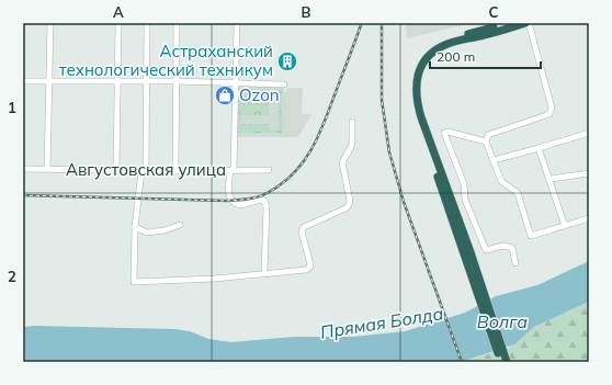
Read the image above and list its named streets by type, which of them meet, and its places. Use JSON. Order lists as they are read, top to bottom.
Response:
{
  "streets": {
    "street": ["Августовская улица"]
  },
  "water": ["Волга", "Прямая Болда"],
  "places": {
    "building": ["Астраханский технологический техникум"],
    "shop": ["Ozon"]
  },
  "scale_bar": "200 m",
  "grid": {
    "columns": ["A", "B", "C"],
    "rows": ["1", "2"]
  }
}
